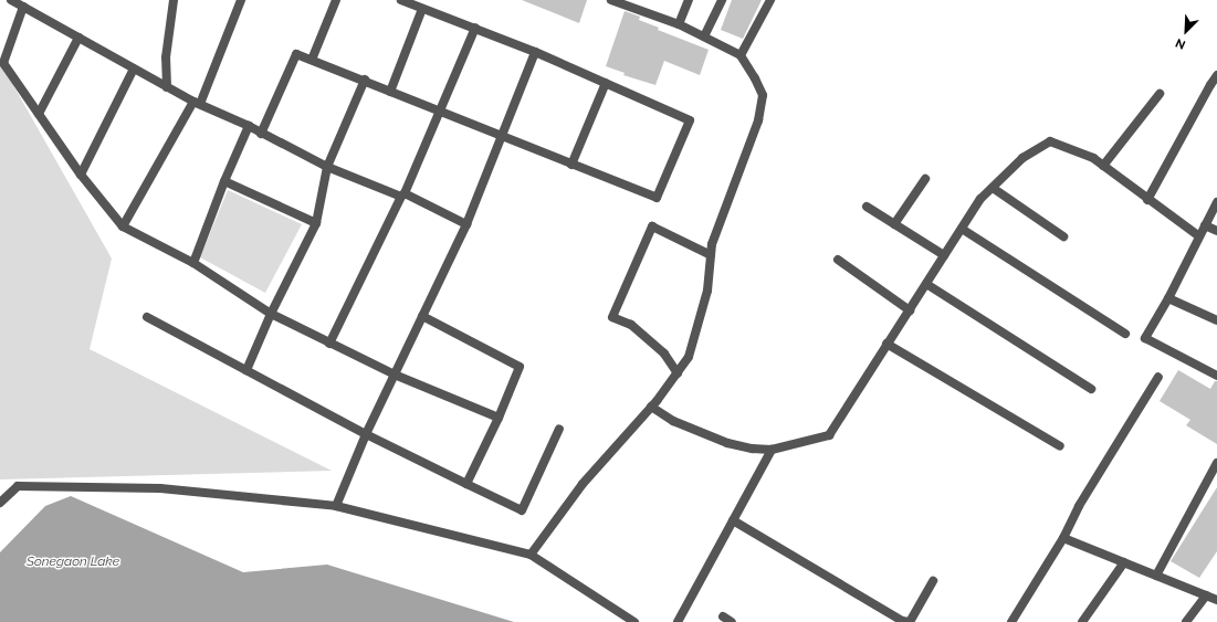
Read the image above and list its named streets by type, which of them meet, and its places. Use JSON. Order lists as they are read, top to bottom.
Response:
{
  "water": ["Sonegaon Lake"],
  "north": "bottom left"
}
